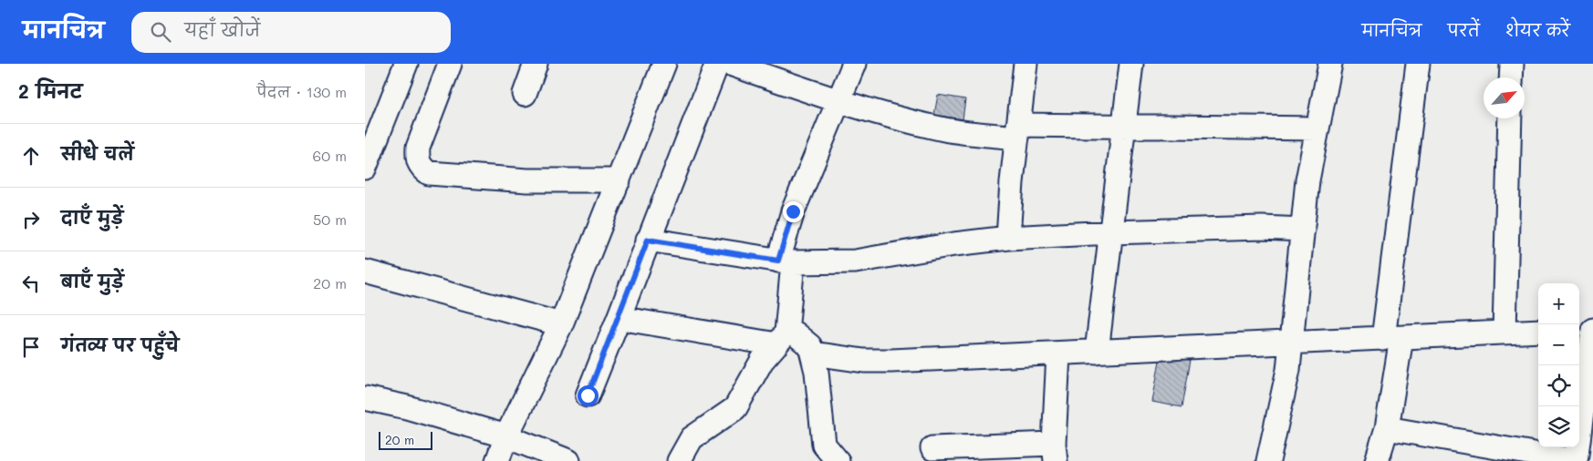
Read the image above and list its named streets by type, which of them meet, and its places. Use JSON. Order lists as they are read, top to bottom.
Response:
{
  "scale_bar": "20 m",
  "north": "top right",
  "page": {
    "header": "मानचित्र",
    "search": "यहाँ खोजें",
    "nav": ["मानचित्र", "परतें", "शेयर करें"],
    "heading": ["2 मिनट", "पैदल · 130 m"],
    "list": [
      ["सीधे चलें", "60 m"],
      ["दाएँ मुड़ें", "50 m"],
      ["बाएँ मुड़ें", "20 m"],
      "गंतव्य पर पहुँचे"
    ],
    "map_buttons": ["+", "−"],
    "scale": "20 m"
  }
}
